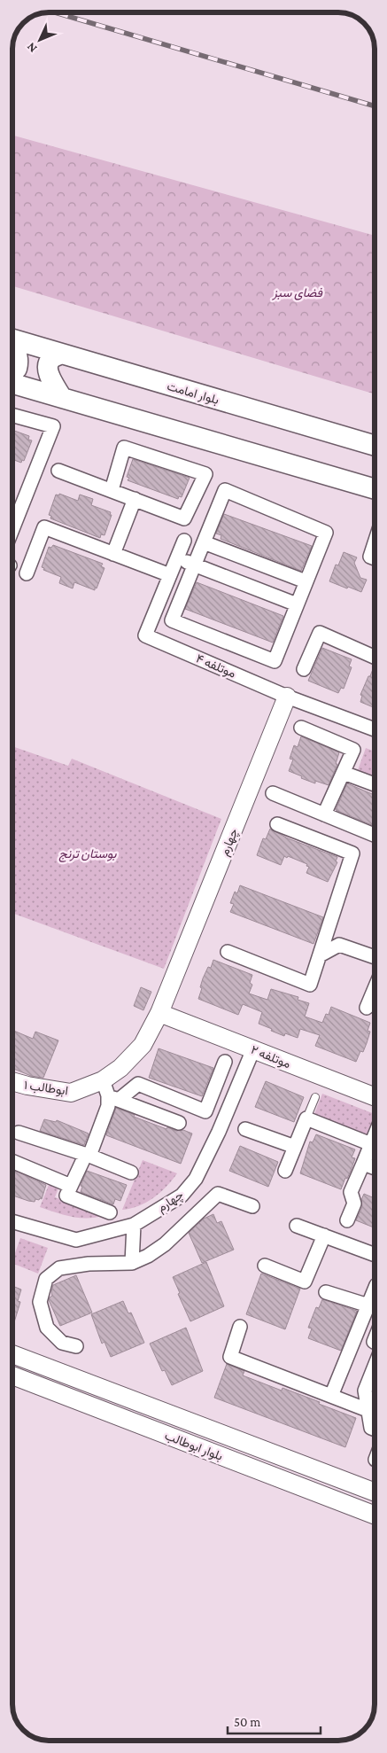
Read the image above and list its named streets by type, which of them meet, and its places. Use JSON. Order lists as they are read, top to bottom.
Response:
{
  "streets": {
    "main road": [
      "بلوار امامت",
      "چهارم",
      "موتلفه ۲",
      "ابوطالب ۱",
      "بلوار ابوطالب"
    ],
    "street": ["موتلفه ۴"]
  },
  "crossings": [
    ["موتلفه ۴", "چهارم"],
    ["چهارم", "موتلفه ۲"],
    ["چهارم", "ابوطالب ۱"],
    ["موتلفه ۲", "ابوطالب ۱"]
  ],
  "parks": ["فضای سبز", "بوستان ترنج"],
  "scale_bar": "50 m",
  "north": "bottom left"
}
